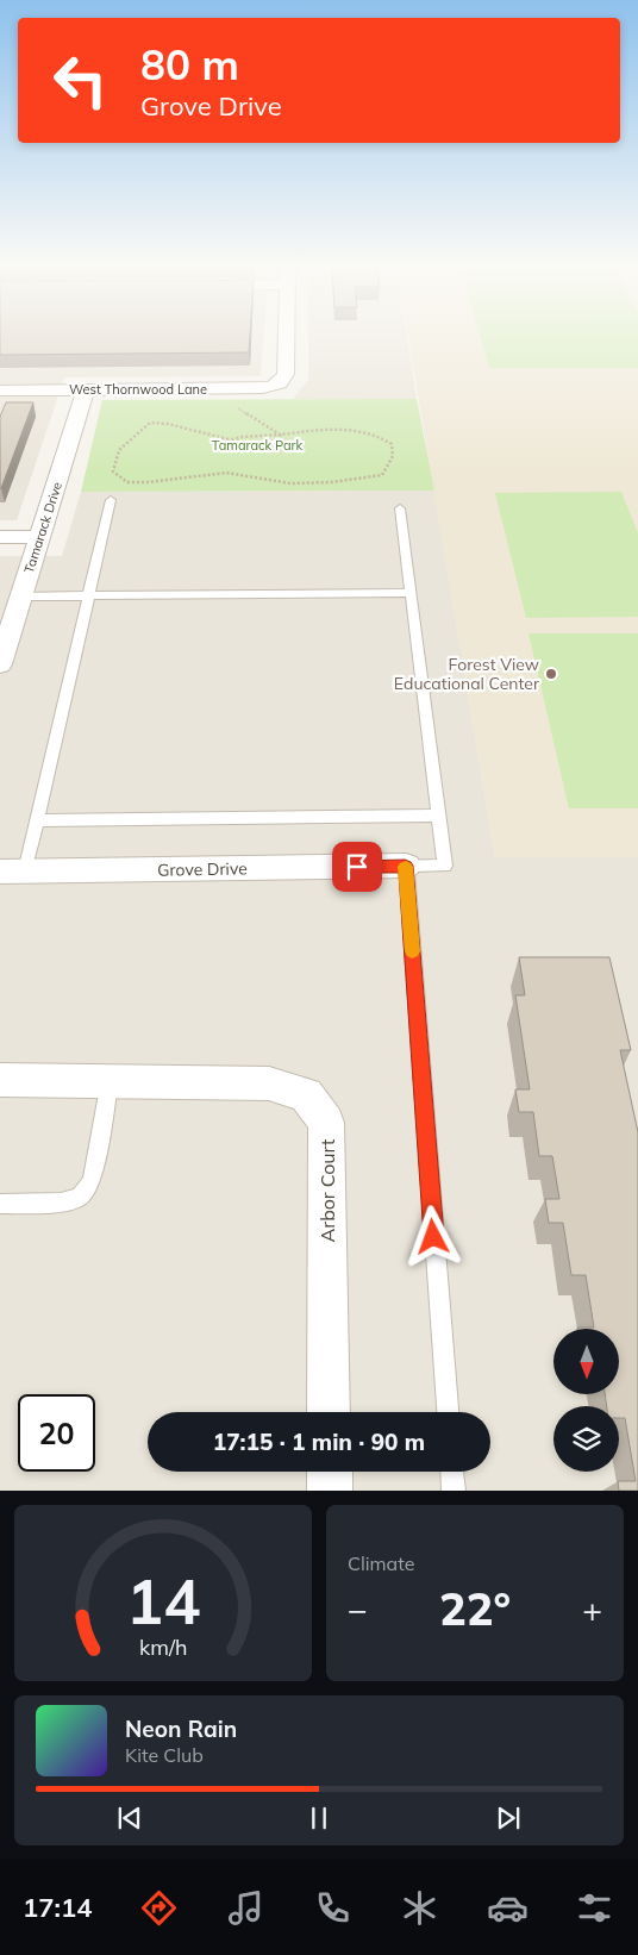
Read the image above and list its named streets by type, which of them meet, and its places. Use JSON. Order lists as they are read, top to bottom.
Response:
{
  "streets": {
    "street": [
      "West Thornwood Lane",
      "Tamarack Drive",
      "Grove Drive",
      "Arbor Court"
    ]
  },
  "crossings": [
    ["West Thornwood Lane", "Tamarack Drive"]
  ],
  "parks": ["Tamarack Park"],
  "places": ["Forest View Educational Center"],
  "north": "bottom",
  "page": {
    "turn": ["80 m", "Grove Drive"],
    "limit": "20",
    "trip": "17:15 · 1 min · 90 m",
    "tile": "Climate",
    "heat": ["−", "22°", "+"],
    "song": ["Neon Rain", "Kite Club"],
    "tabs": "17:14",
    "gauge": ["14", "km/h"]
  }
}
